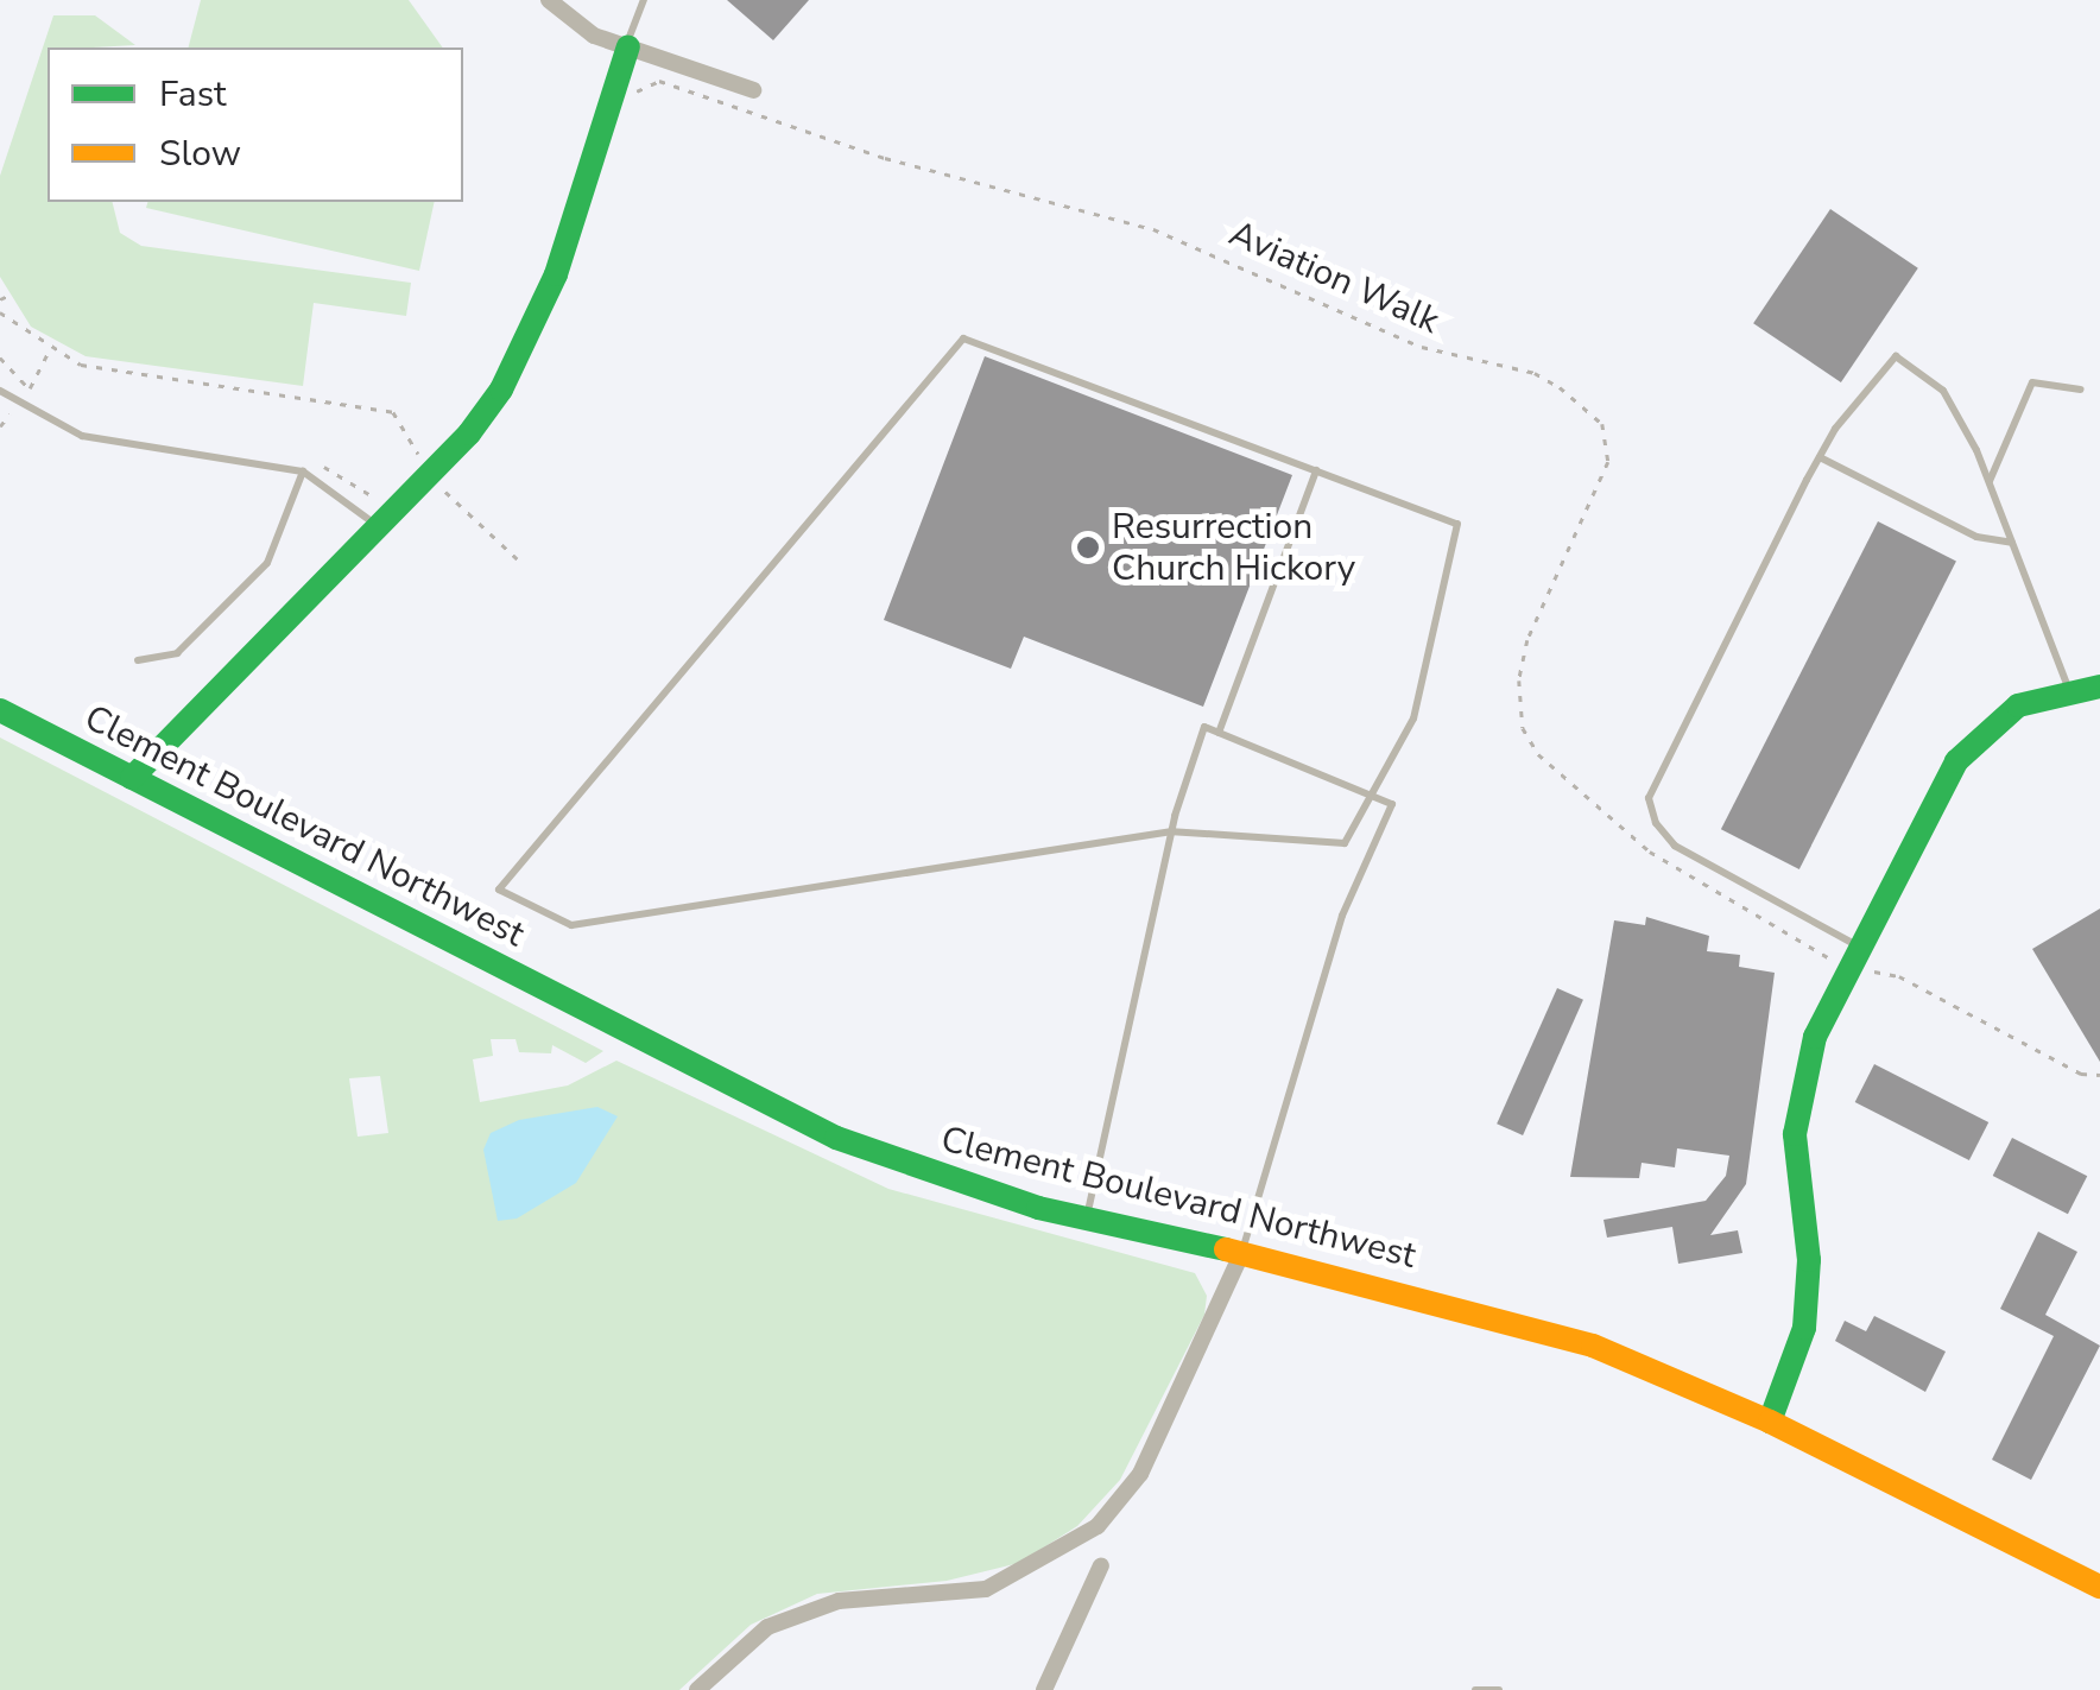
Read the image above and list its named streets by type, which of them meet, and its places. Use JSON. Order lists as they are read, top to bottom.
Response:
{
  "streets": {
    "street": ["Clement Boulevard Northwest"],
    "path": ["Aviation Walk"]
  },
  "places": ["Resurrection Church Hickory"],
  "legend": ["Fast", "Slow"]
}
